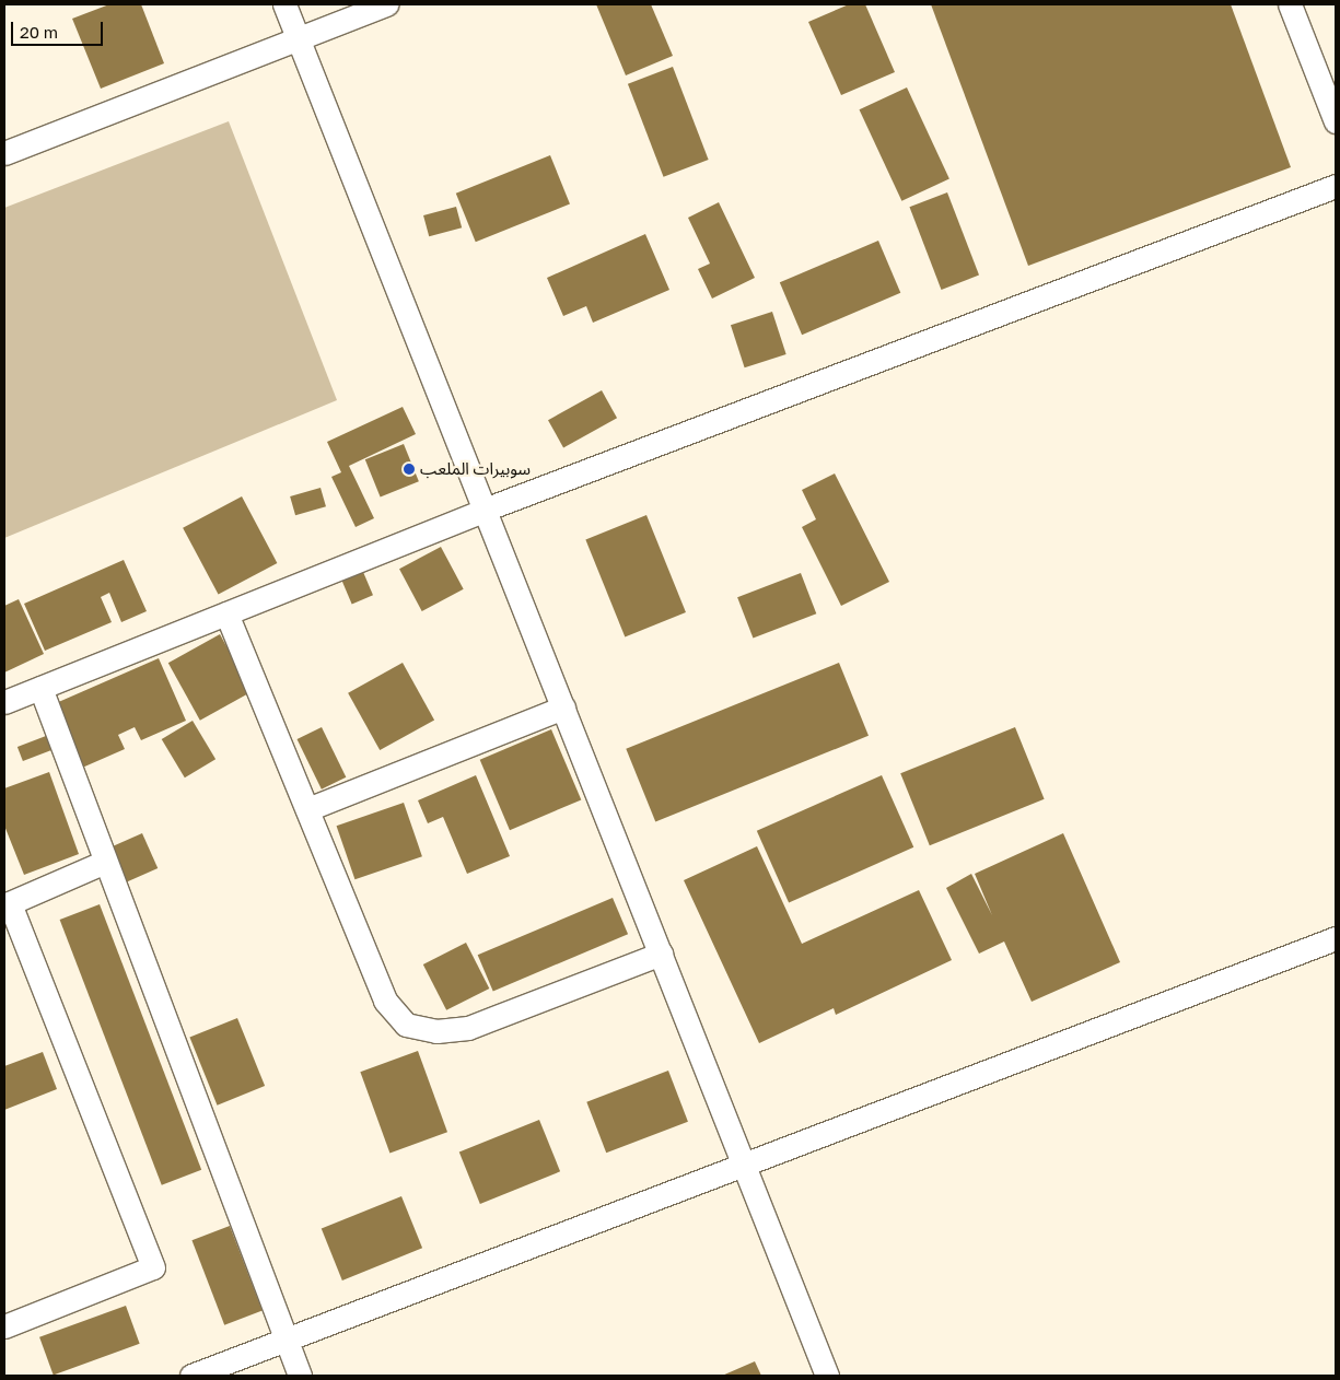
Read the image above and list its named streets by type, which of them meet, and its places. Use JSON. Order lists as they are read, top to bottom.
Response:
{
  "places": ["سوبيرات الملعب"],
  "scale_bar": "20 m"
}
